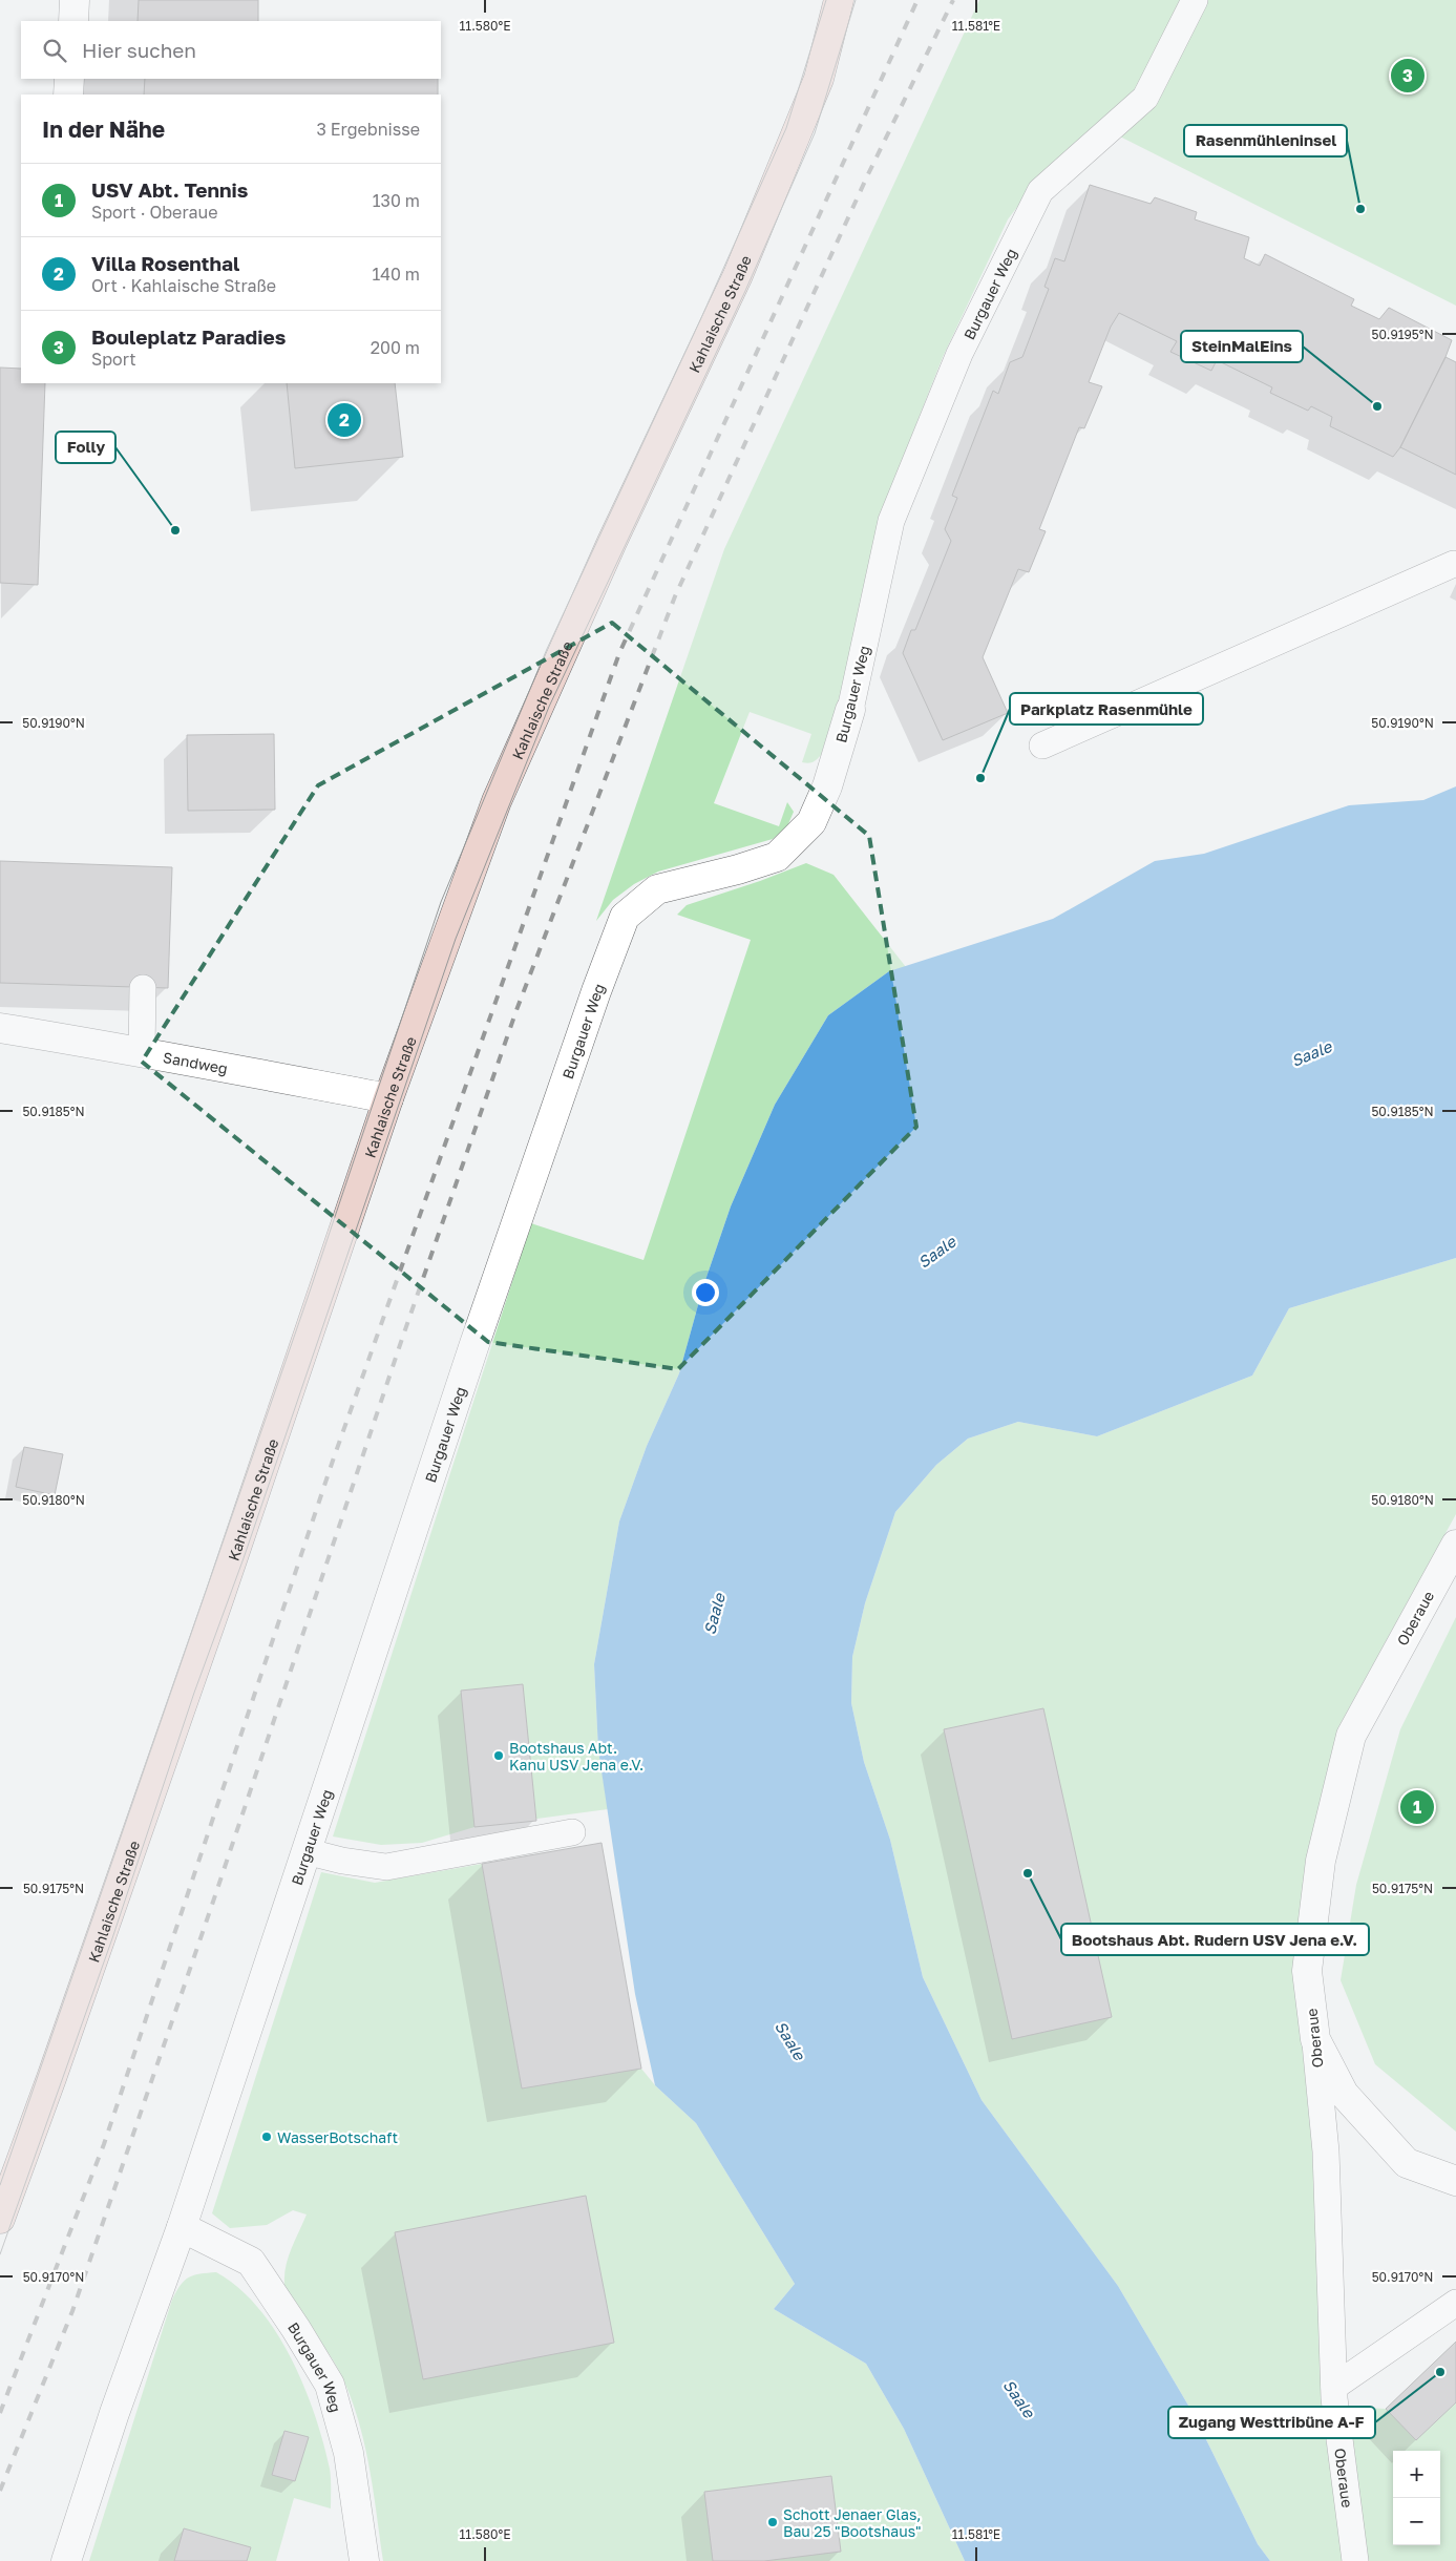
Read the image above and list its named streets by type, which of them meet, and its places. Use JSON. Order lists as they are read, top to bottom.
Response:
{
  "streets": {
    "main road": ["Kahlaische Straße"],
    "street": ["Burgauer Weg", "Sandweg", "Oberaue"]
  },
  "crossings": [
    ["Kahlaische Straße", "Sandweg"]
  ],
  "water": ["Saale"],
  "places": [
    "Rasenmühleninsel",
    "SteinMalEins",
    "Folly",
    "Parkplatz Rasenmühle",
    "Bootshaus Abt. Kanu USV Jena e.V.",
    "Bootshaus Abt. Rudern USV Jena e.V.",
    "WasserBotschaft",
    "Zugang Westtribüne A-F",
    "Schott Jenaer Glas, Bau 25 \"Bootshaus\""
  ],
  "page": {
    "search": "Hier suchen",
    "pins": ["3", "2", "1"],
    "heading": ["In der Nähe", "3 Ergebnisse"],
    "list": [
      {
        "mark": "1",
        "name": "USV Abt. Tennis",
        "note": "Sport · Oberaue",
        "value": "130 m"
      },
      {
        "mark": "2",
        "name": "Villa Rosenthal",
        "note": "Ort · Kahlaische Straße",
        "value": "140 m"
      },
      {
        "mark": "3",
        "name": "Bouleplatz Paradies",
        "note": "Sport",
        "value": "200 m"
      }
    ],
    "map_buttons": ["+", "−"]
  },
  "coordinates": [
    "11.580°E",
    "11.581°E",
    "50.9195°N",
    "50.9190°N",
    "50.9185°N",
    "50.9180°N",
    "50.9175°N",
    "50.9170°N"
  ]
}
